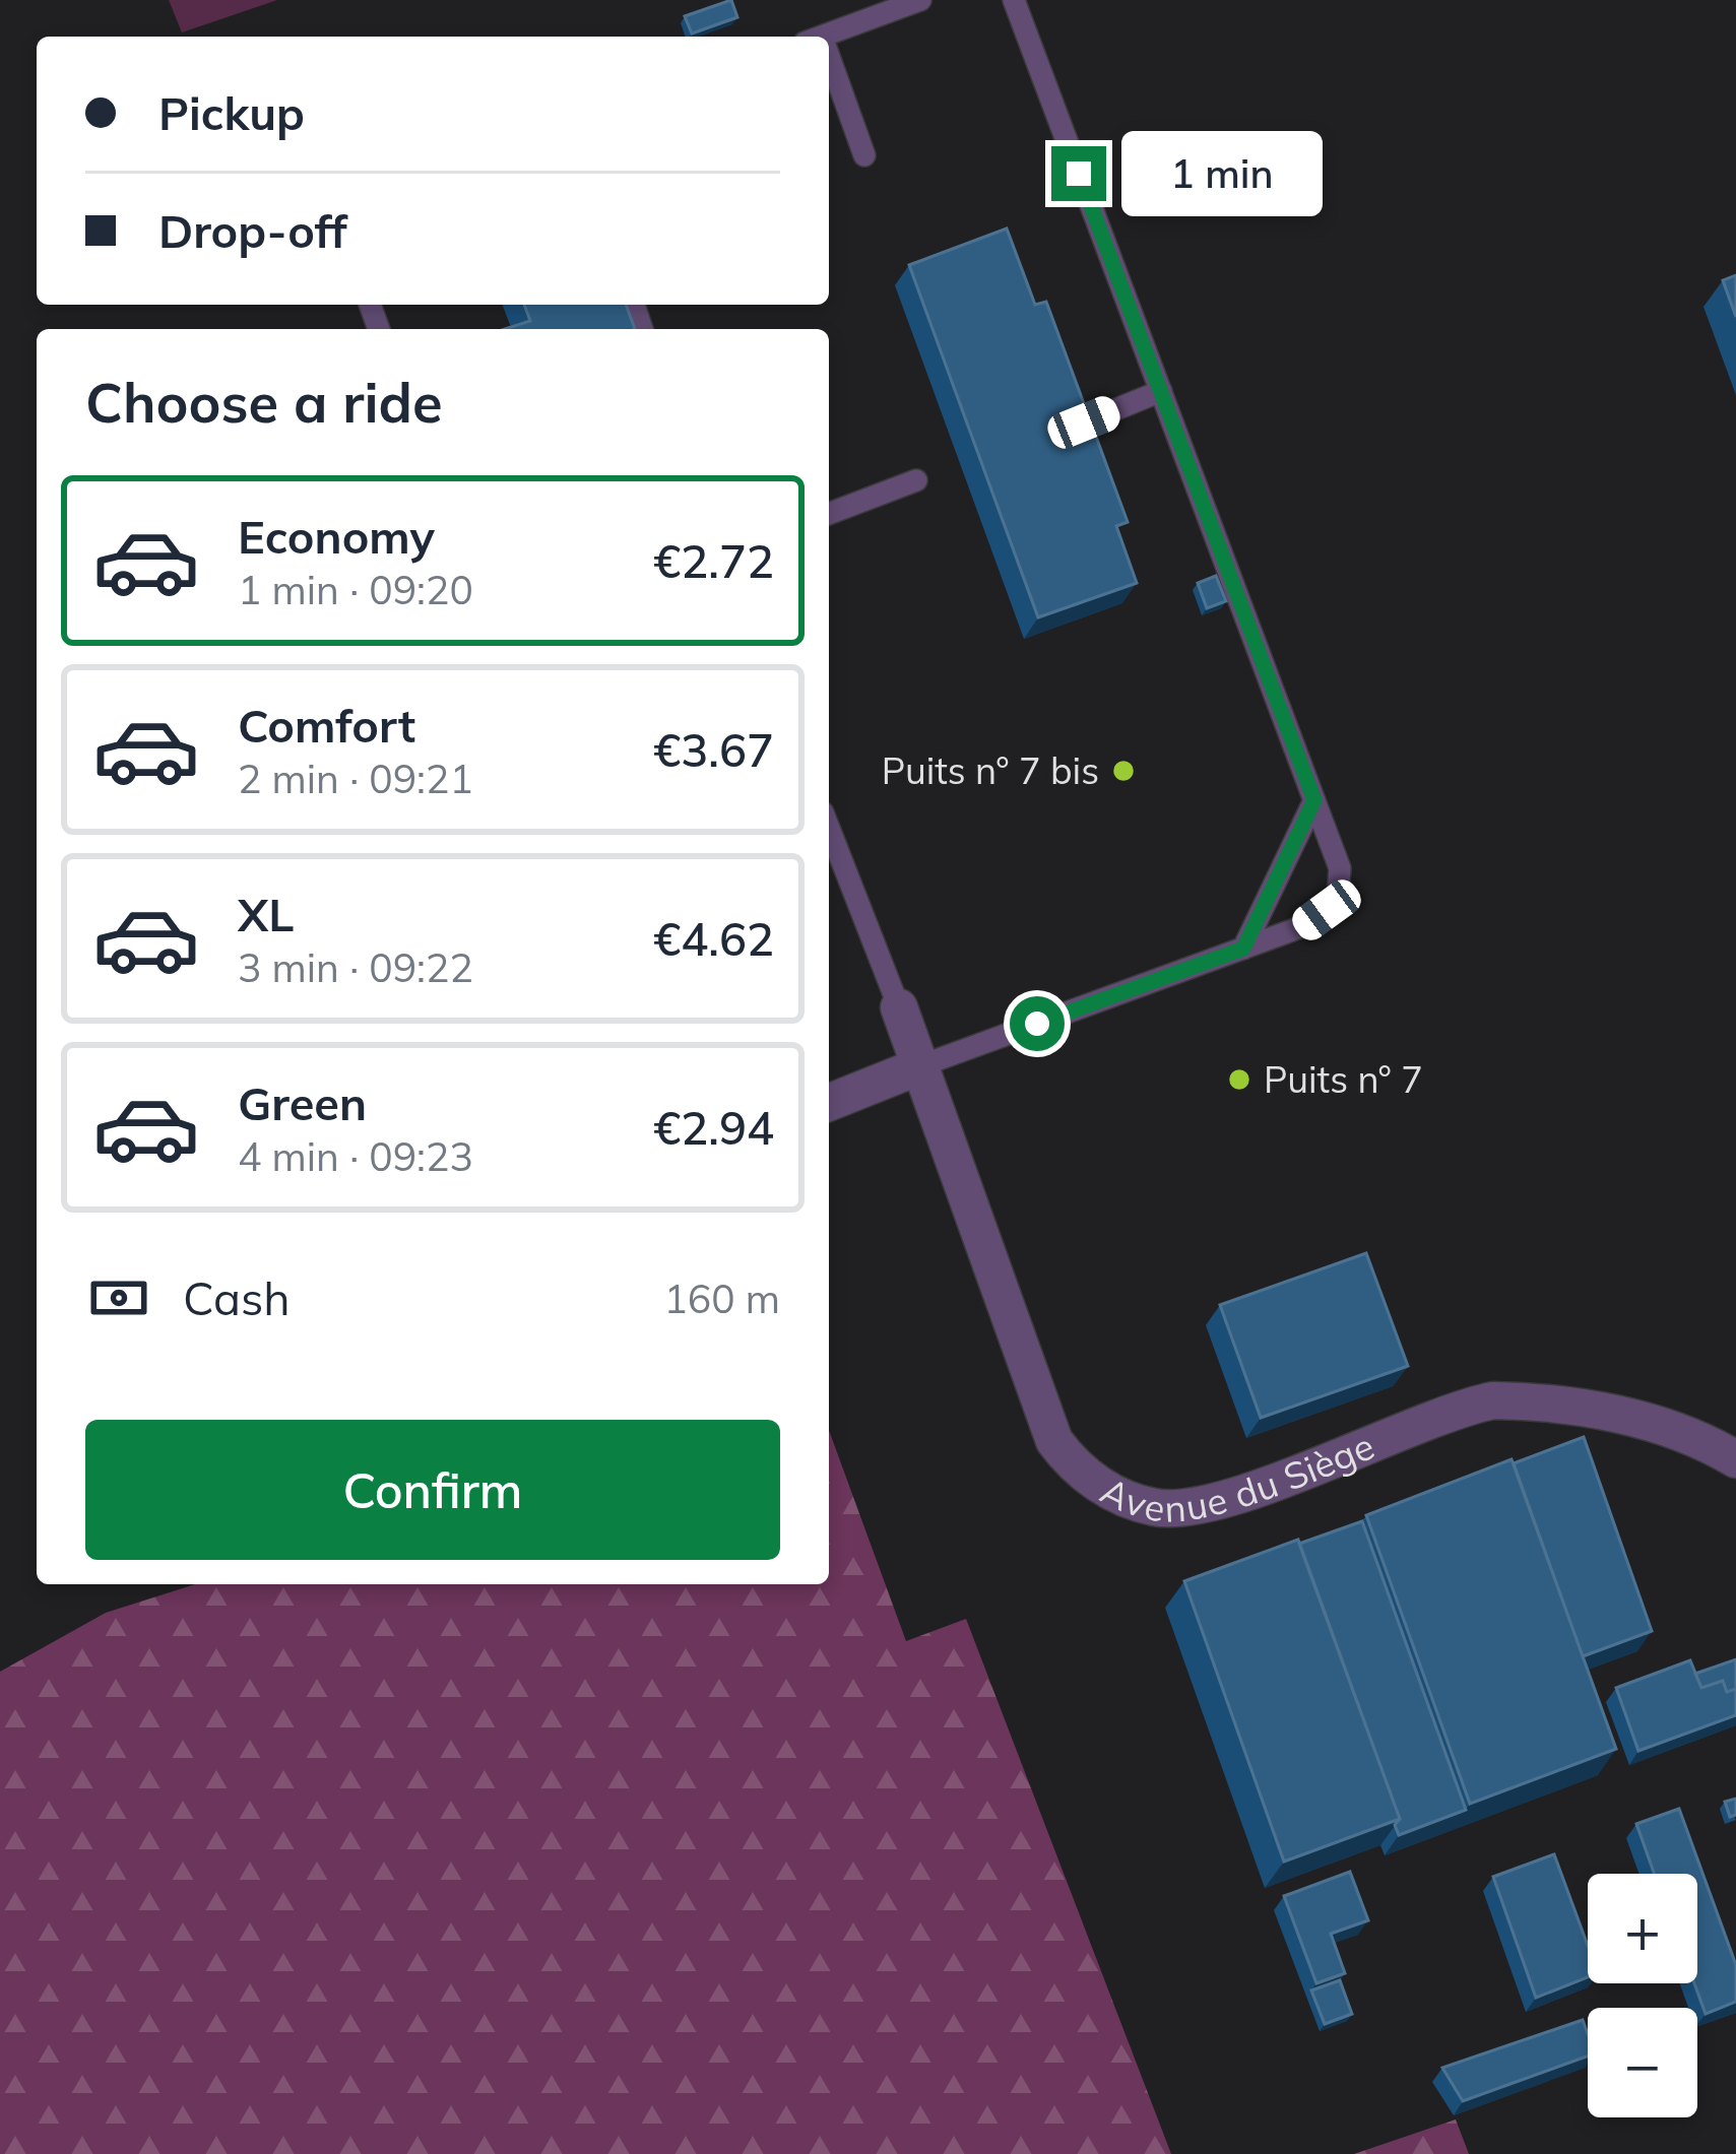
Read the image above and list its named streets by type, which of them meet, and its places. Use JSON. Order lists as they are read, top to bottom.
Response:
{
  "streets": {
    "street": ["Avenue du Siège"]
  },
  "places": ["Puits n° 7 bis", "Puits n° 7"],
  "page": {
    "banner": ["Pickup", "Drop-off"],
    "bubble": "1 min",
    "heading": "Choose a ride",
    "list": [
      {
        "name": "Economy",
        "note": "1 min · 09:20",
        "value": "€2.72"
      },
      {
        "name": "Comfort",
        "note": "2 min · 09:21",
        "value": "€3.67"
      },
      {
        "name": "XL",
        "note": "3 min · 09:22",
        "value": "€4.62"
      },
      {
        "name": "Green",
        "note": "4 min · 09:23",
        "value": "€2.94"
      }
    ],
    "pay": ["Cash", "160 m"],
    "buttons": "Confirm",
    "map_buttons": ["+", "−"]
  }
}
